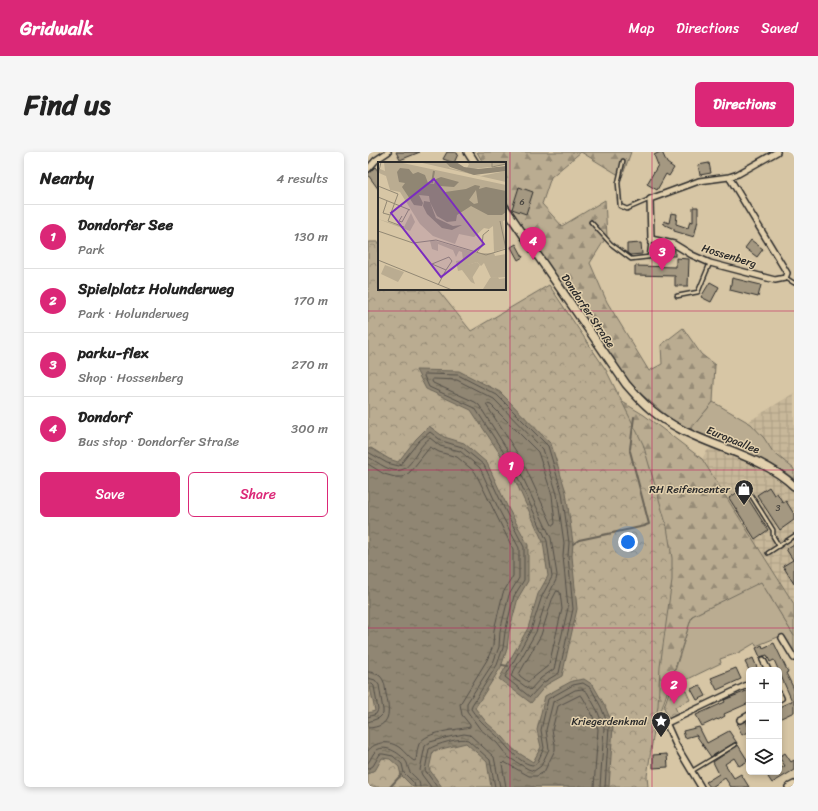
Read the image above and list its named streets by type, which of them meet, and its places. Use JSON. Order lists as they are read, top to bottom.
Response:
{
  "streets": {
    "main road": ["Dondorfer Straße", "Europaallee"],
    "street": ["Hossenberg"]
  },
  "crossings": [
    ["Dondorfer Straße", "Europaallee"]
  ],
  "places": {
    "shop": ["RH Reifencenter"],
    "place": ["Kriegerdenkmal"]
  },
  "house_numbers": ["6", "3"],
  "page": {
    "header": "Gridwalk",
    "nav": ["Map", "Directions", "Saved"],
    "title": "Find us",
    "buttons": [
      "Directions",
      ["Save", "Share"]
    ],
    "heading": ["Nearby", "4 results"],
    "list": [
      {
        "mark": "1",
        "name": "Dondorfer See",
        "note": "Park",
        "value": "130 m"
      },
      {
        "mark": "2",
        "name": "Spielplatz Holunderweg",
        "note": "Park · Holunderweg",
        "value": "170 m"
      },
      {
        "mark": "3",
        "name": "parku-flex",
        "note": "Shop · Hossenberg",
        "value": "270 m"
      },
      {
        "mark": "4",
        "name": "Dondorf",
        "note": "Bus stop · Dondorfer Straße",
        "value": "300 m"
      }
    ],
    "pins": [
      "4",
      "3",
      "1",
      "2"
    ],
    "map_buttons": ["+", "−"]
  }
}
